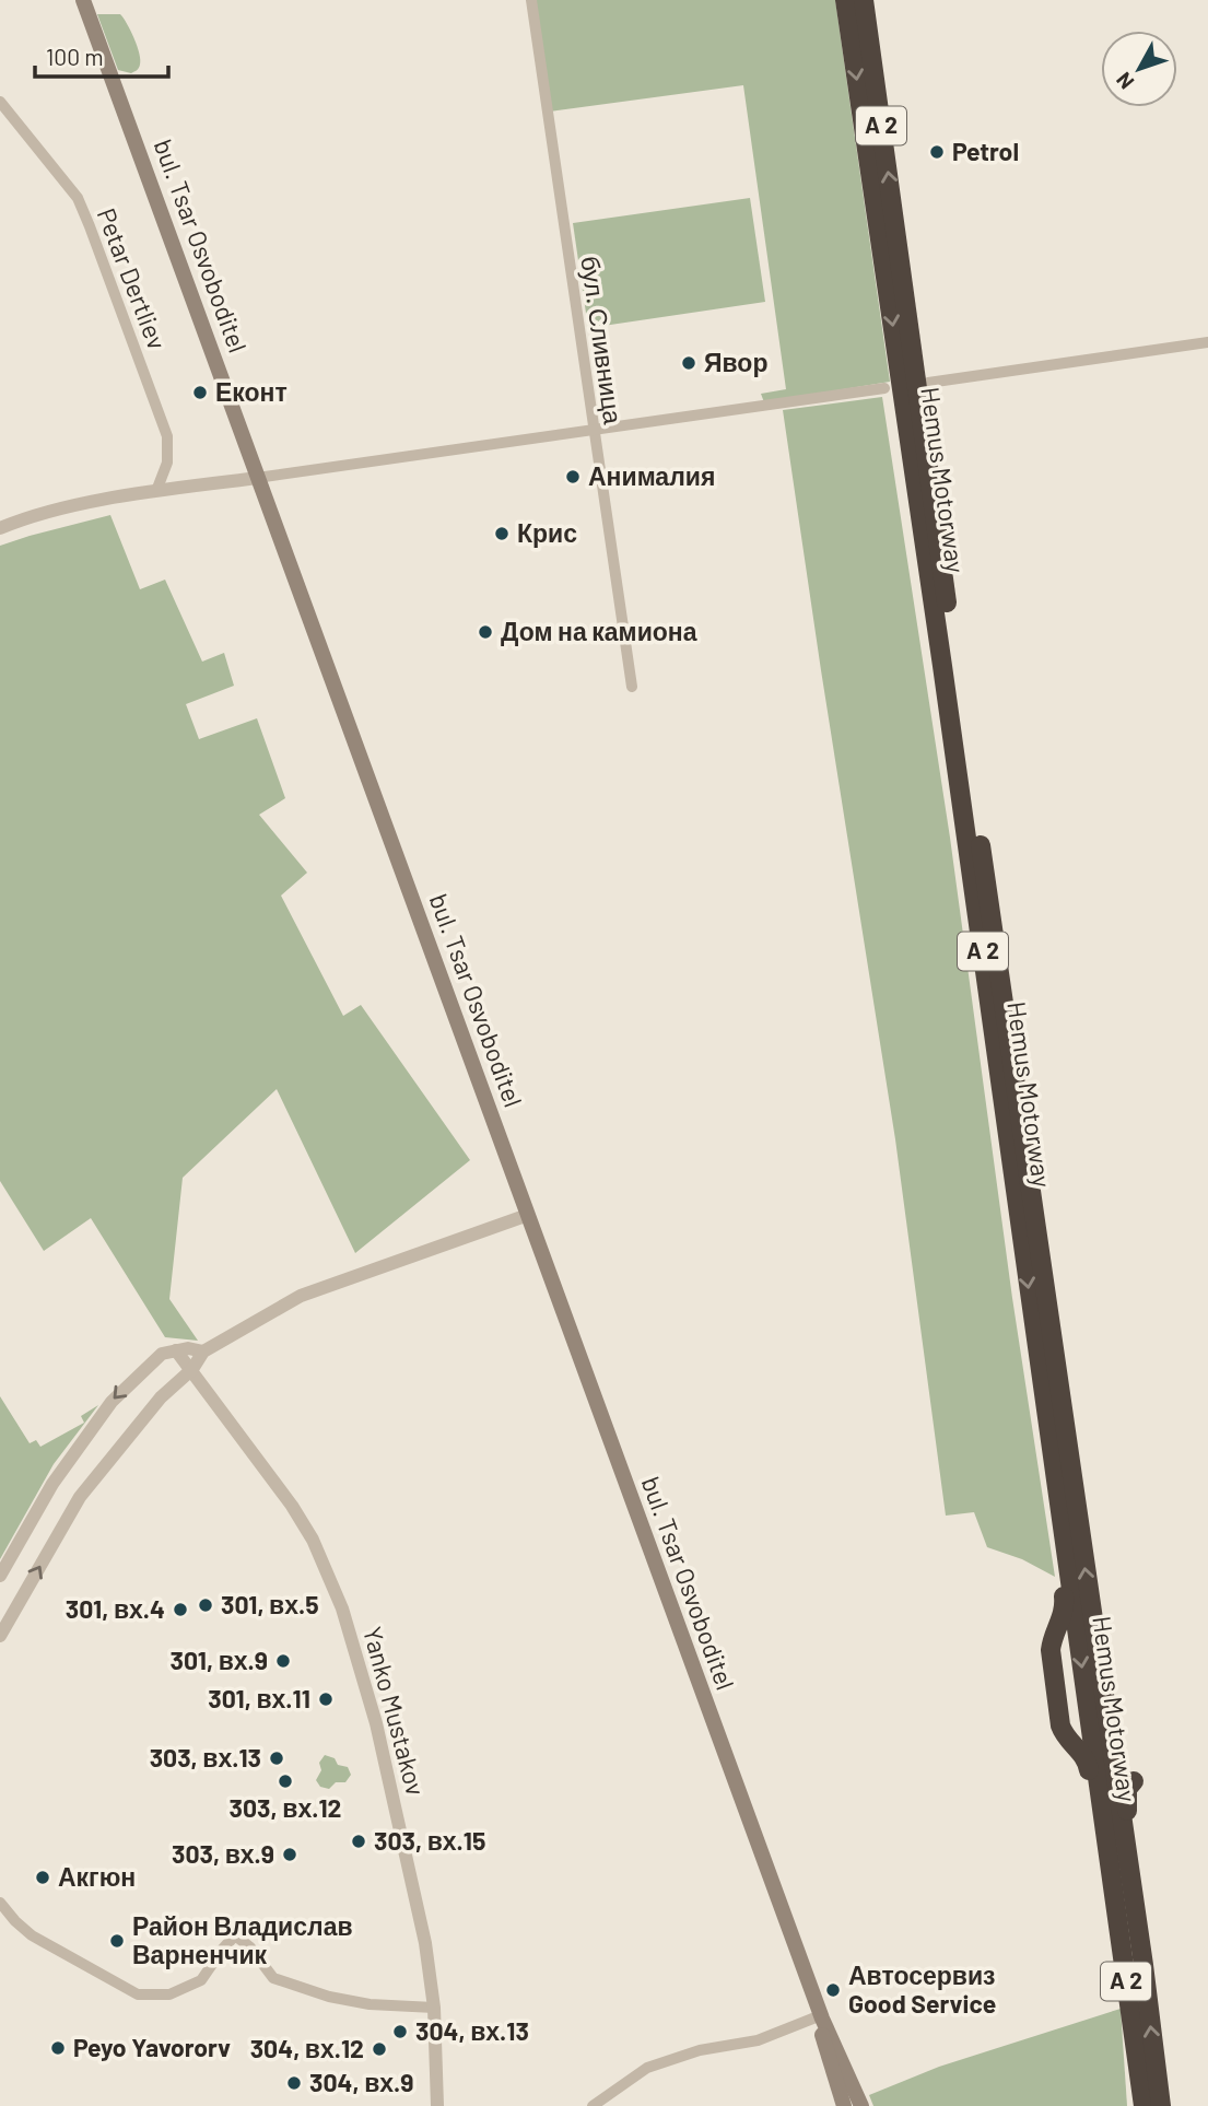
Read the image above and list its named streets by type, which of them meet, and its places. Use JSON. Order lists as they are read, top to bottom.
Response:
{
  "streets": {
    "highway": ["A 2", "Hemus Motorway"],
    "main road": ["bul. Tsar Osvoboditel"],
    "street": ["Petar Dertliev", "бул. Сливница", "Yanko Mustakov"]
  },
  "places": [
    "Petrol",
    "Явор",
    "Еконт",
    "Анималия",
    "Крис",
    "Дом на камиона",
    "301, вх.5",
    "301, вх.4",
    "301, вх.9",
    "301, вх.11",
    "303, вх.13",
    "303, вх.12",
    "303, вх.15",
    "303, вх.9",
    "Акгюн",
    "Район Владислав Варненчик",
    "Автосервиз Good Service",
    "304, вх.13",
    "Peyo Yavororv",
    "304, вх.12",
    "304, вх.9"
  ],
  "scale_bar": "100 m",
  "north": "bottom left"
}
